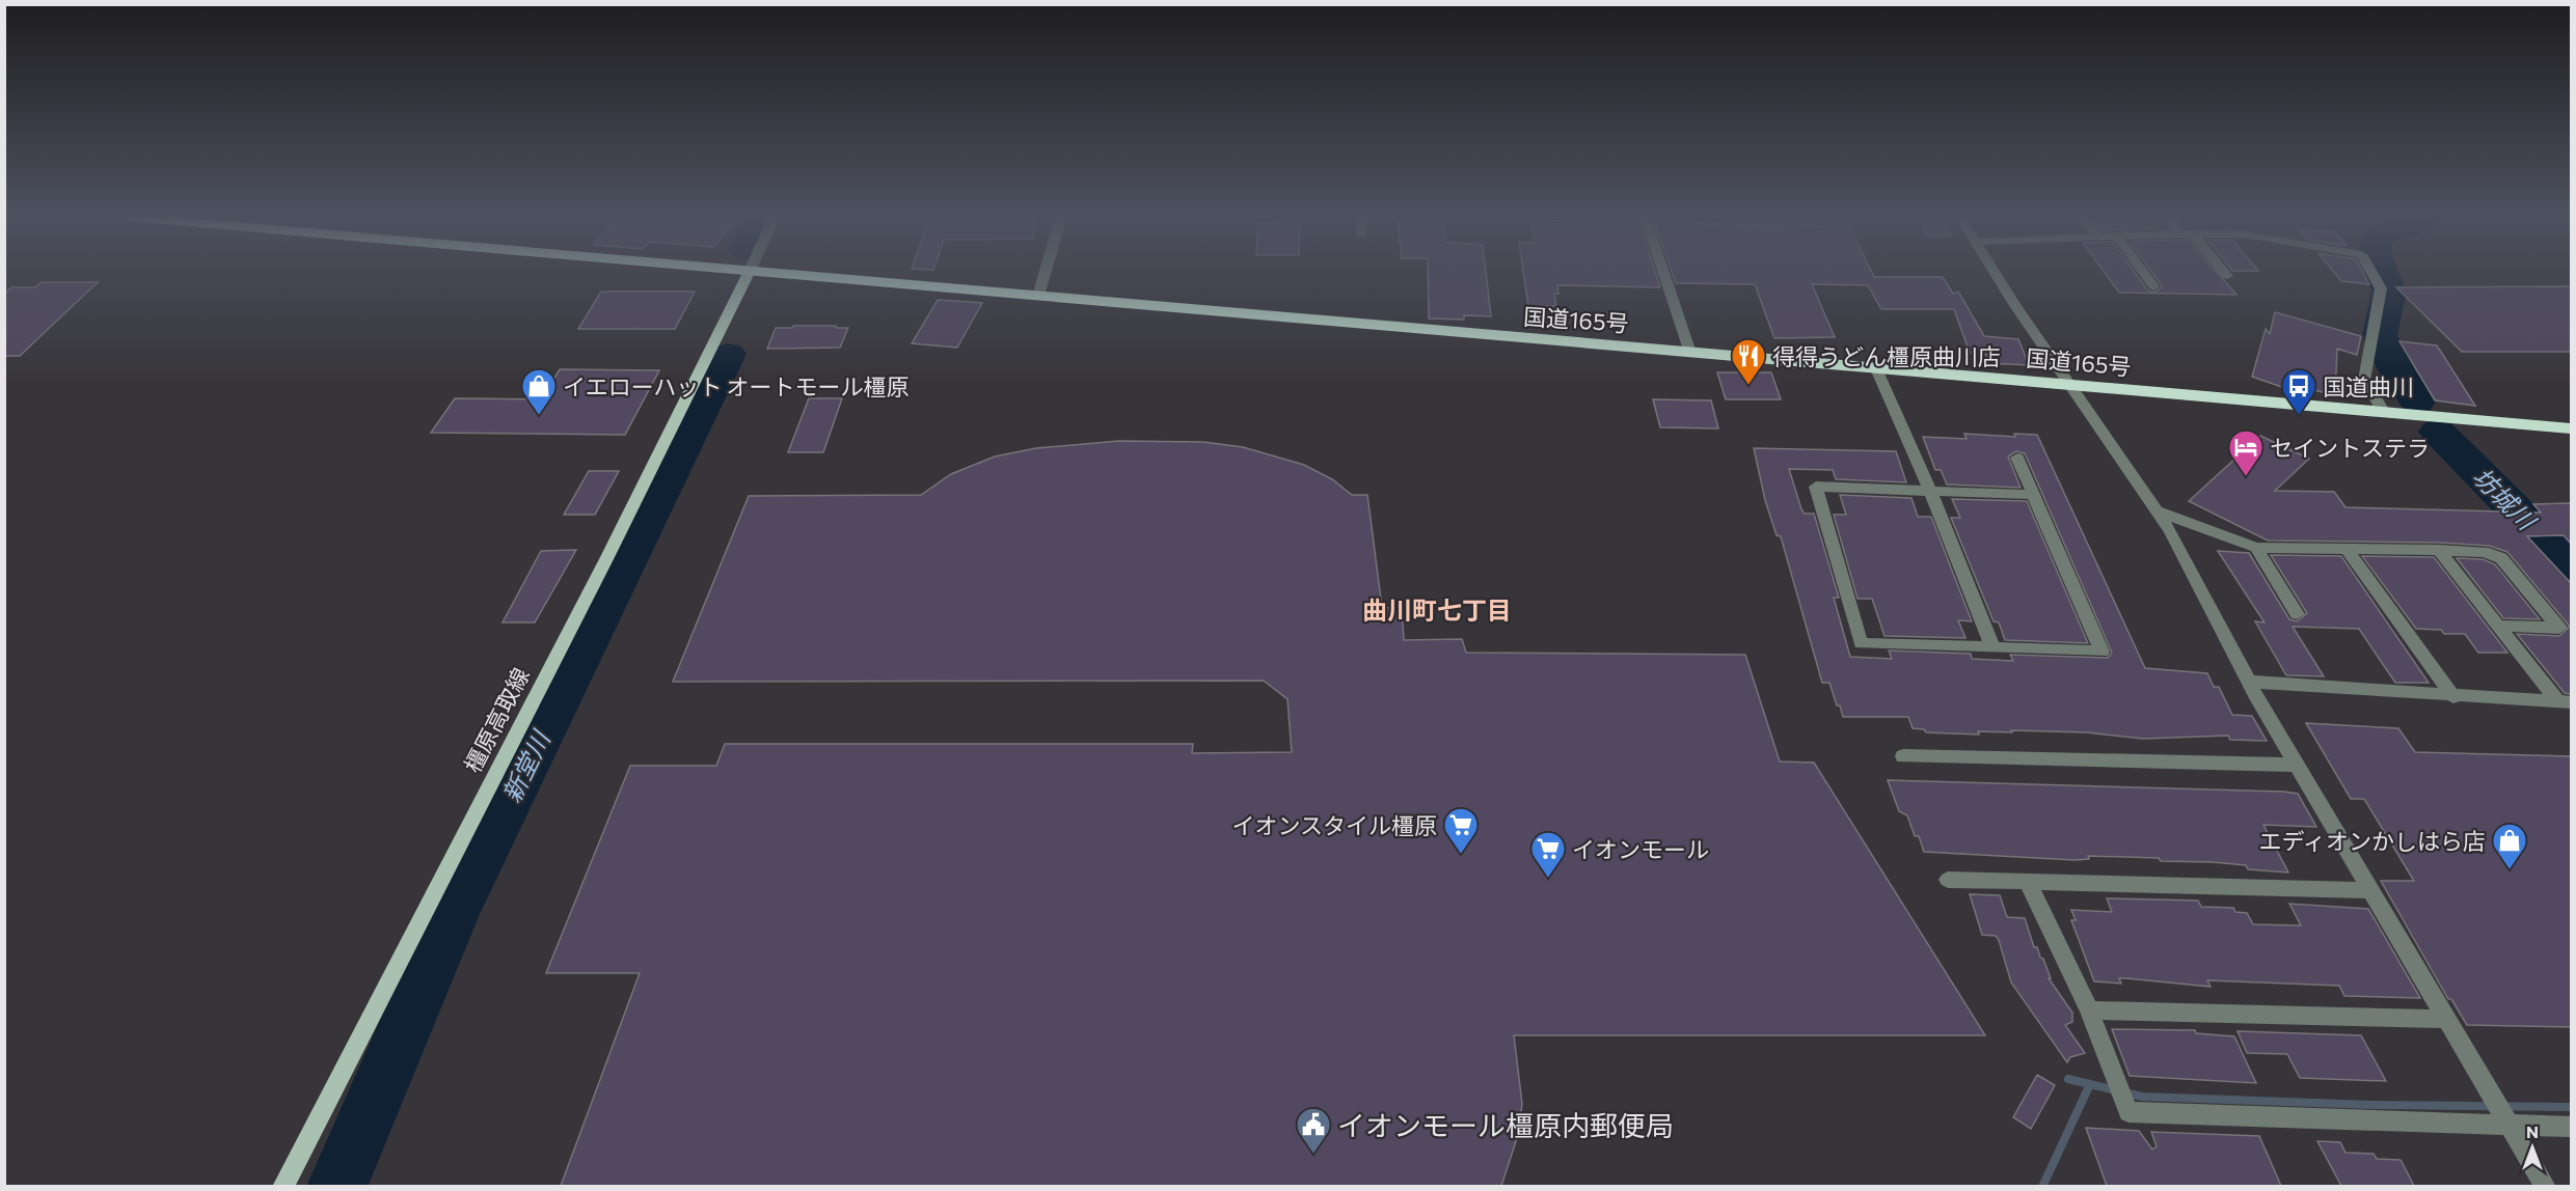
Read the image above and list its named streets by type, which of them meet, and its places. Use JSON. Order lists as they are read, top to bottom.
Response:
{
  "streets": {
    "highway": ["国道165号"],
    "main road": ["橿原高取線"]
  },
  "crossings": [
    ["国道165号", "橿原高取線"]
  ],
  "districts": ["曲川町七丁目"],
  "water": ["坊城川", "新堂川"],
  "places": {
    "restaurant": ["得得うどん橿原曲川店"],
    "shop": ["イエローハット オートモール橿原", "エディオンかしはら店"],
    "bus stop": ["国道曲川"],
    "hotel": ["セイントステラ"],
    "supermarket": ["イオンスタイル橿原", "イオンモール"],
    "public building": ["イオンモール橿原内郵便局"]
  },
  "north": "top"
}
